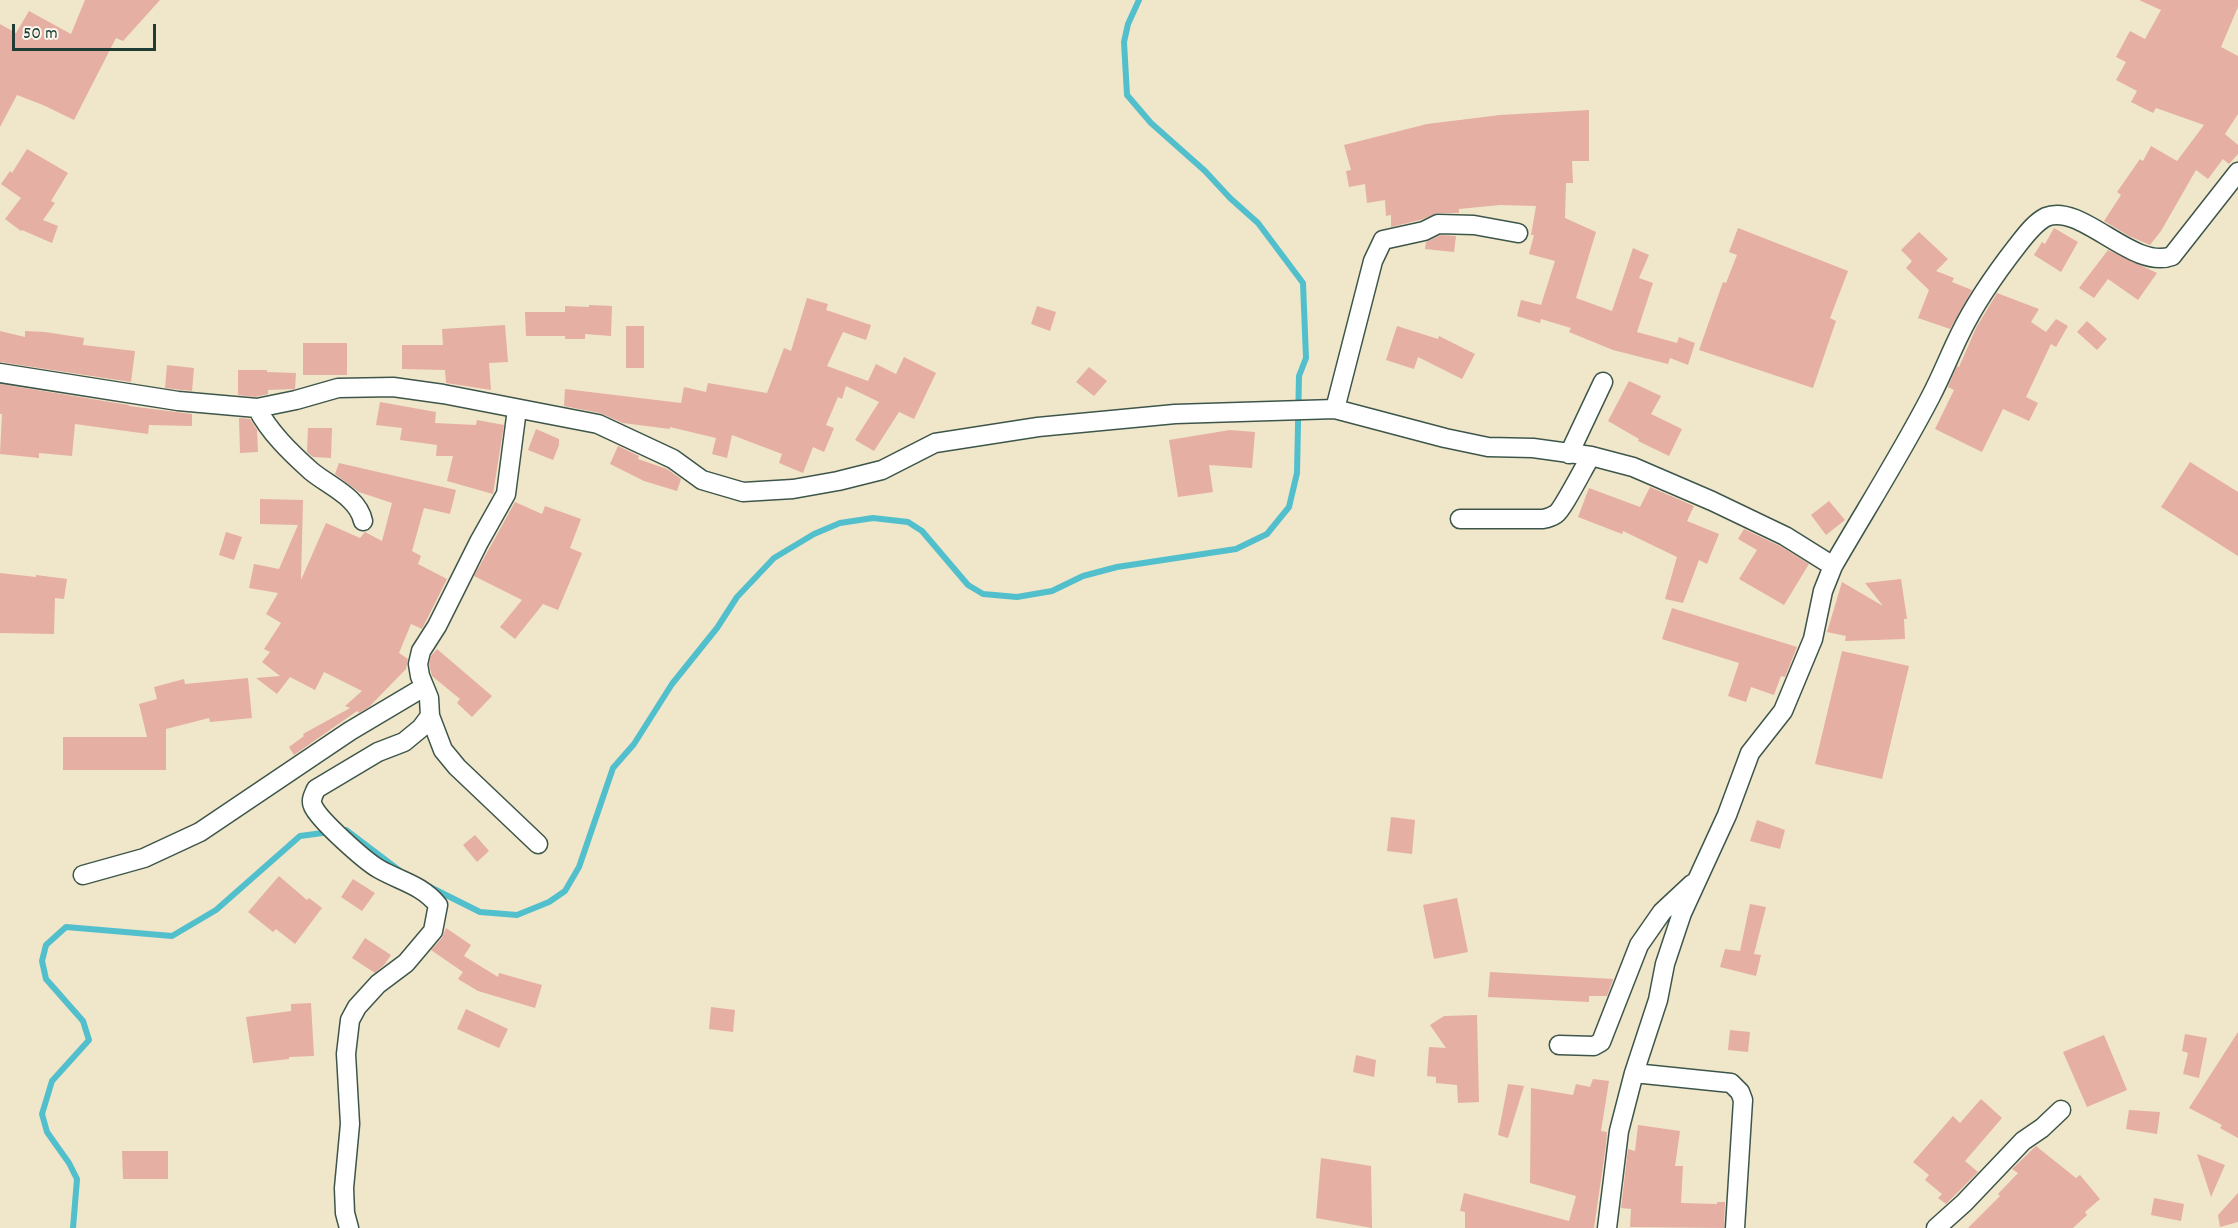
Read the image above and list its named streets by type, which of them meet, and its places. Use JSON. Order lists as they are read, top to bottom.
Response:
{
  "scale_bar": "50 m"
}
